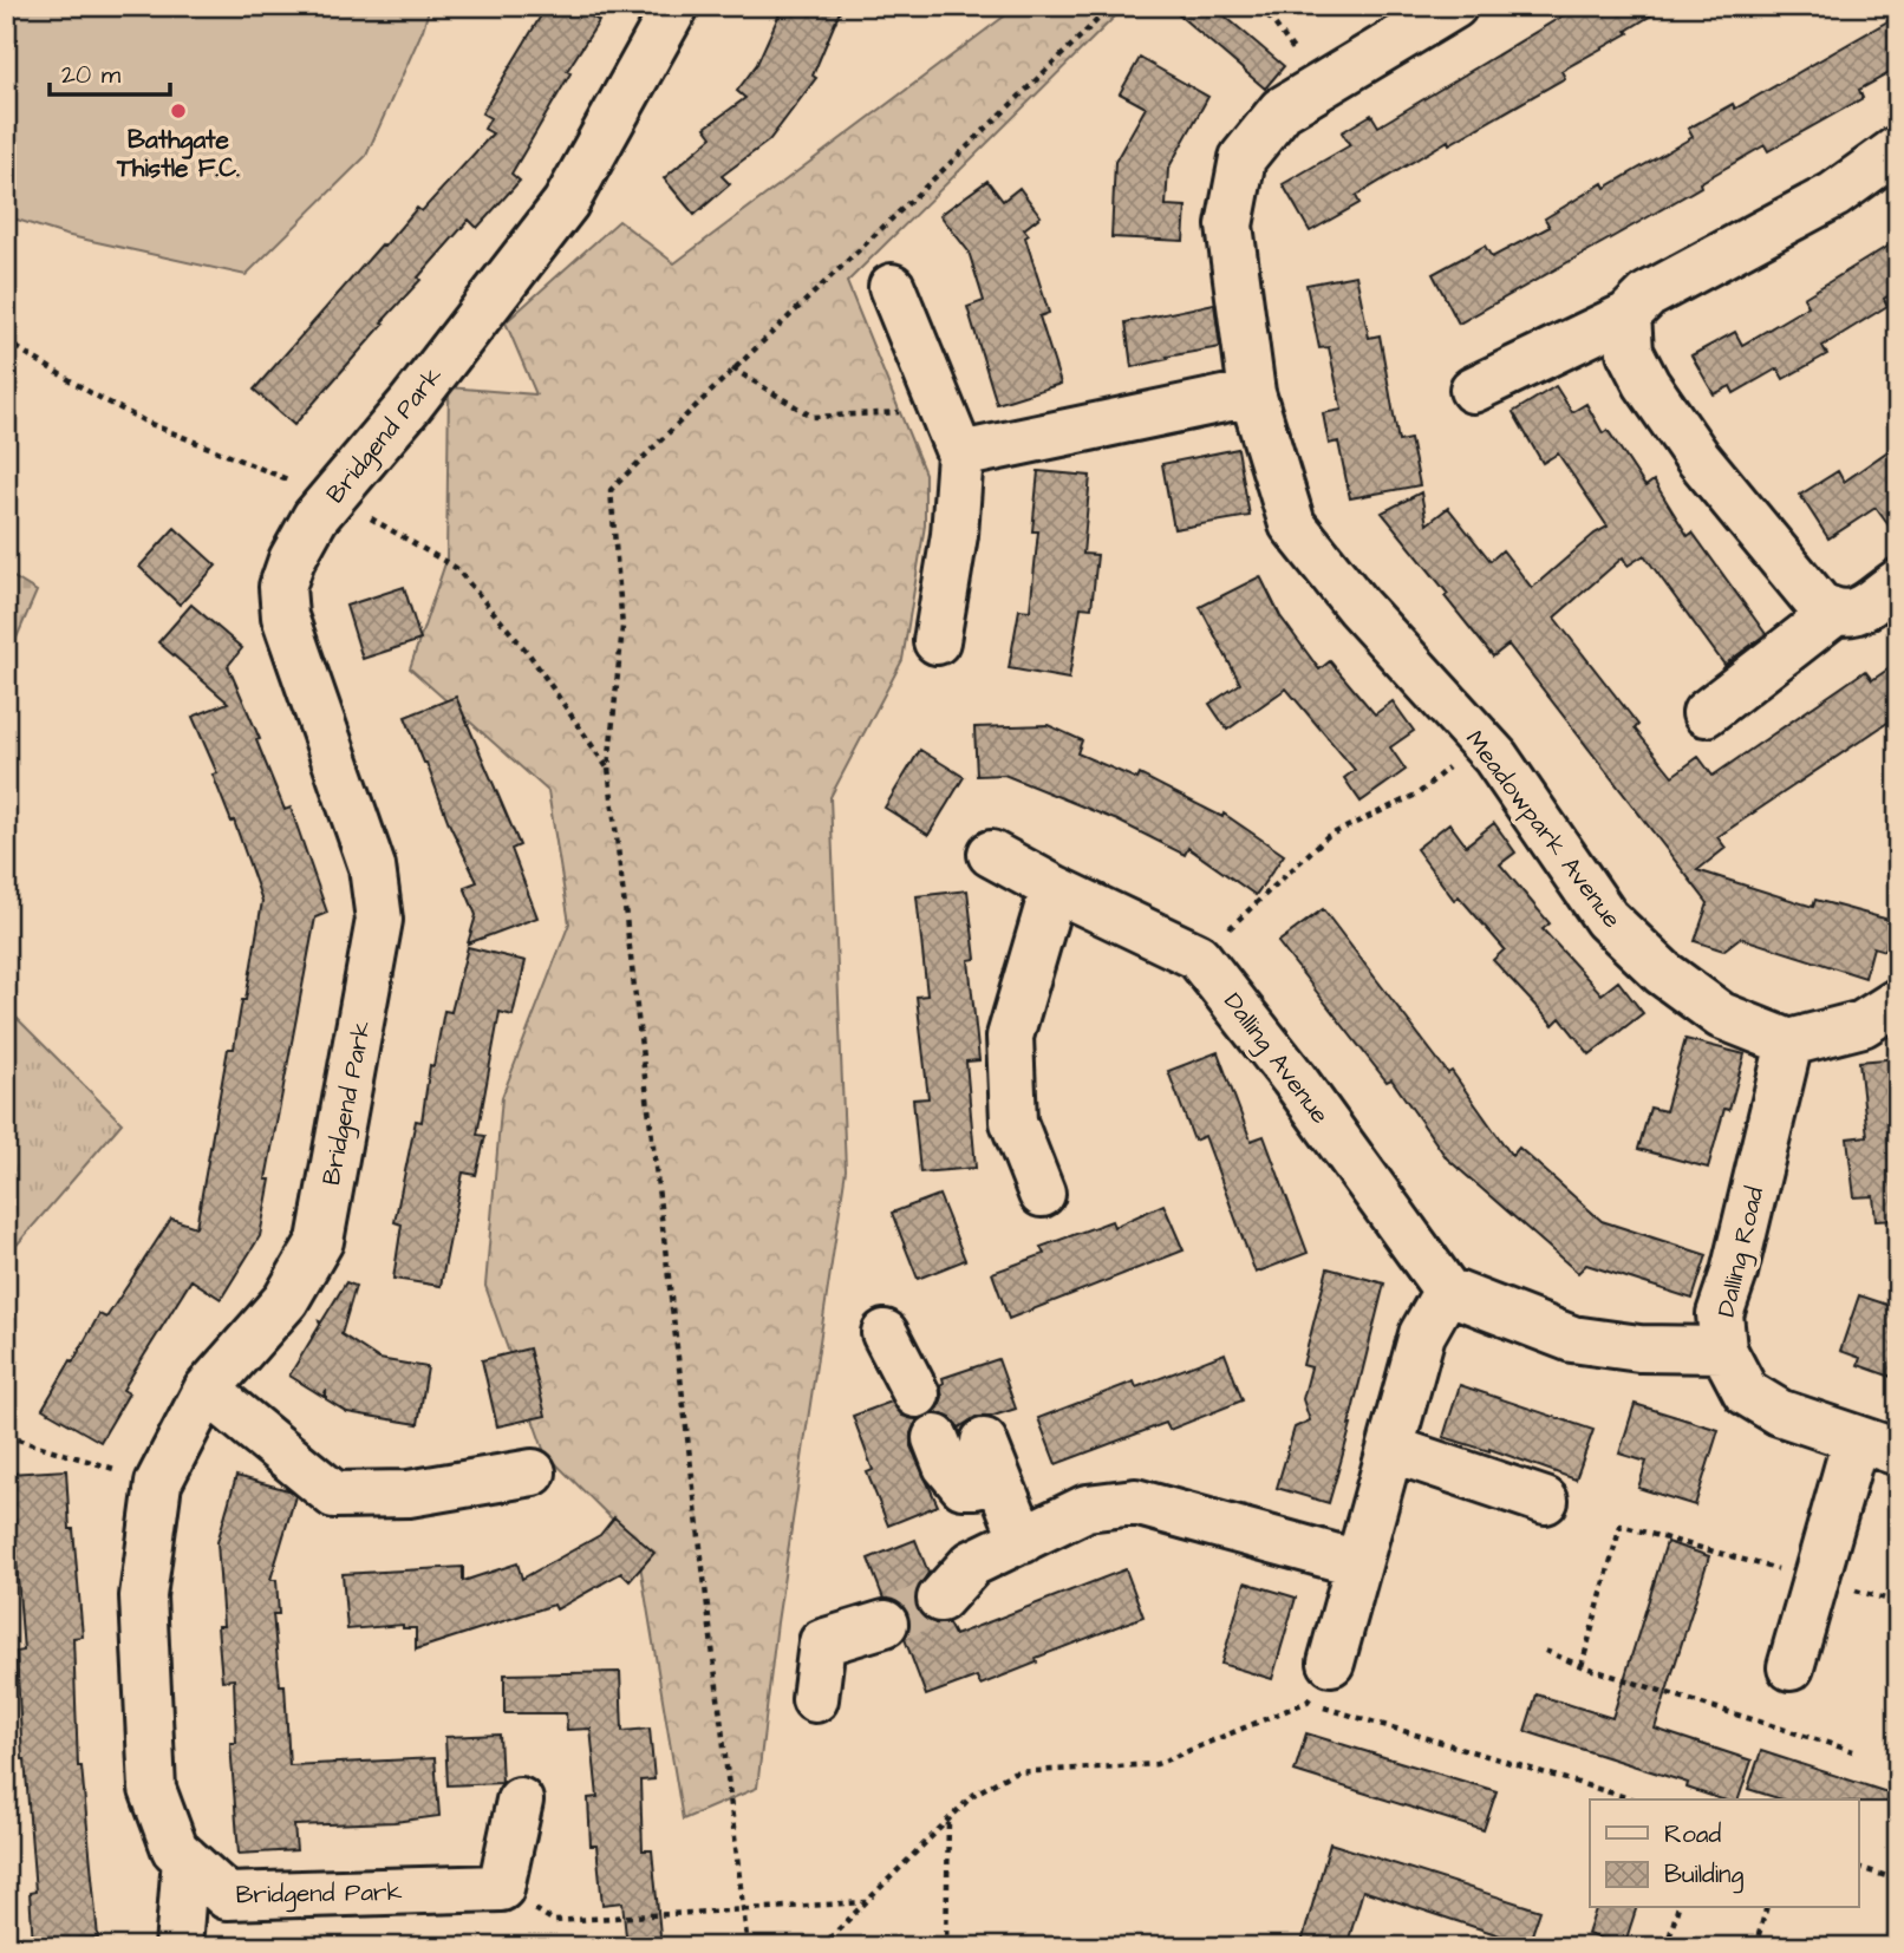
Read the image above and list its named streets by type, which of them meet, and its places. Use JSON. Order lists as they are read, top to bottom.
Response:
{
  "streets": {
    "street": [
      "Bridgend Park",
      "Meadowpark Avenue",
      "Dalling Avenue",
      "Dalling Road"
    ]
  },
  "crossings": [
    ["Meadowpark Avenue", "Dalling Road"]
  ],
  "places": ["Bathgate Thistle F.C."],
  "legend": ["Road", "Building"],
  "scale_bar": "20 m"
}
